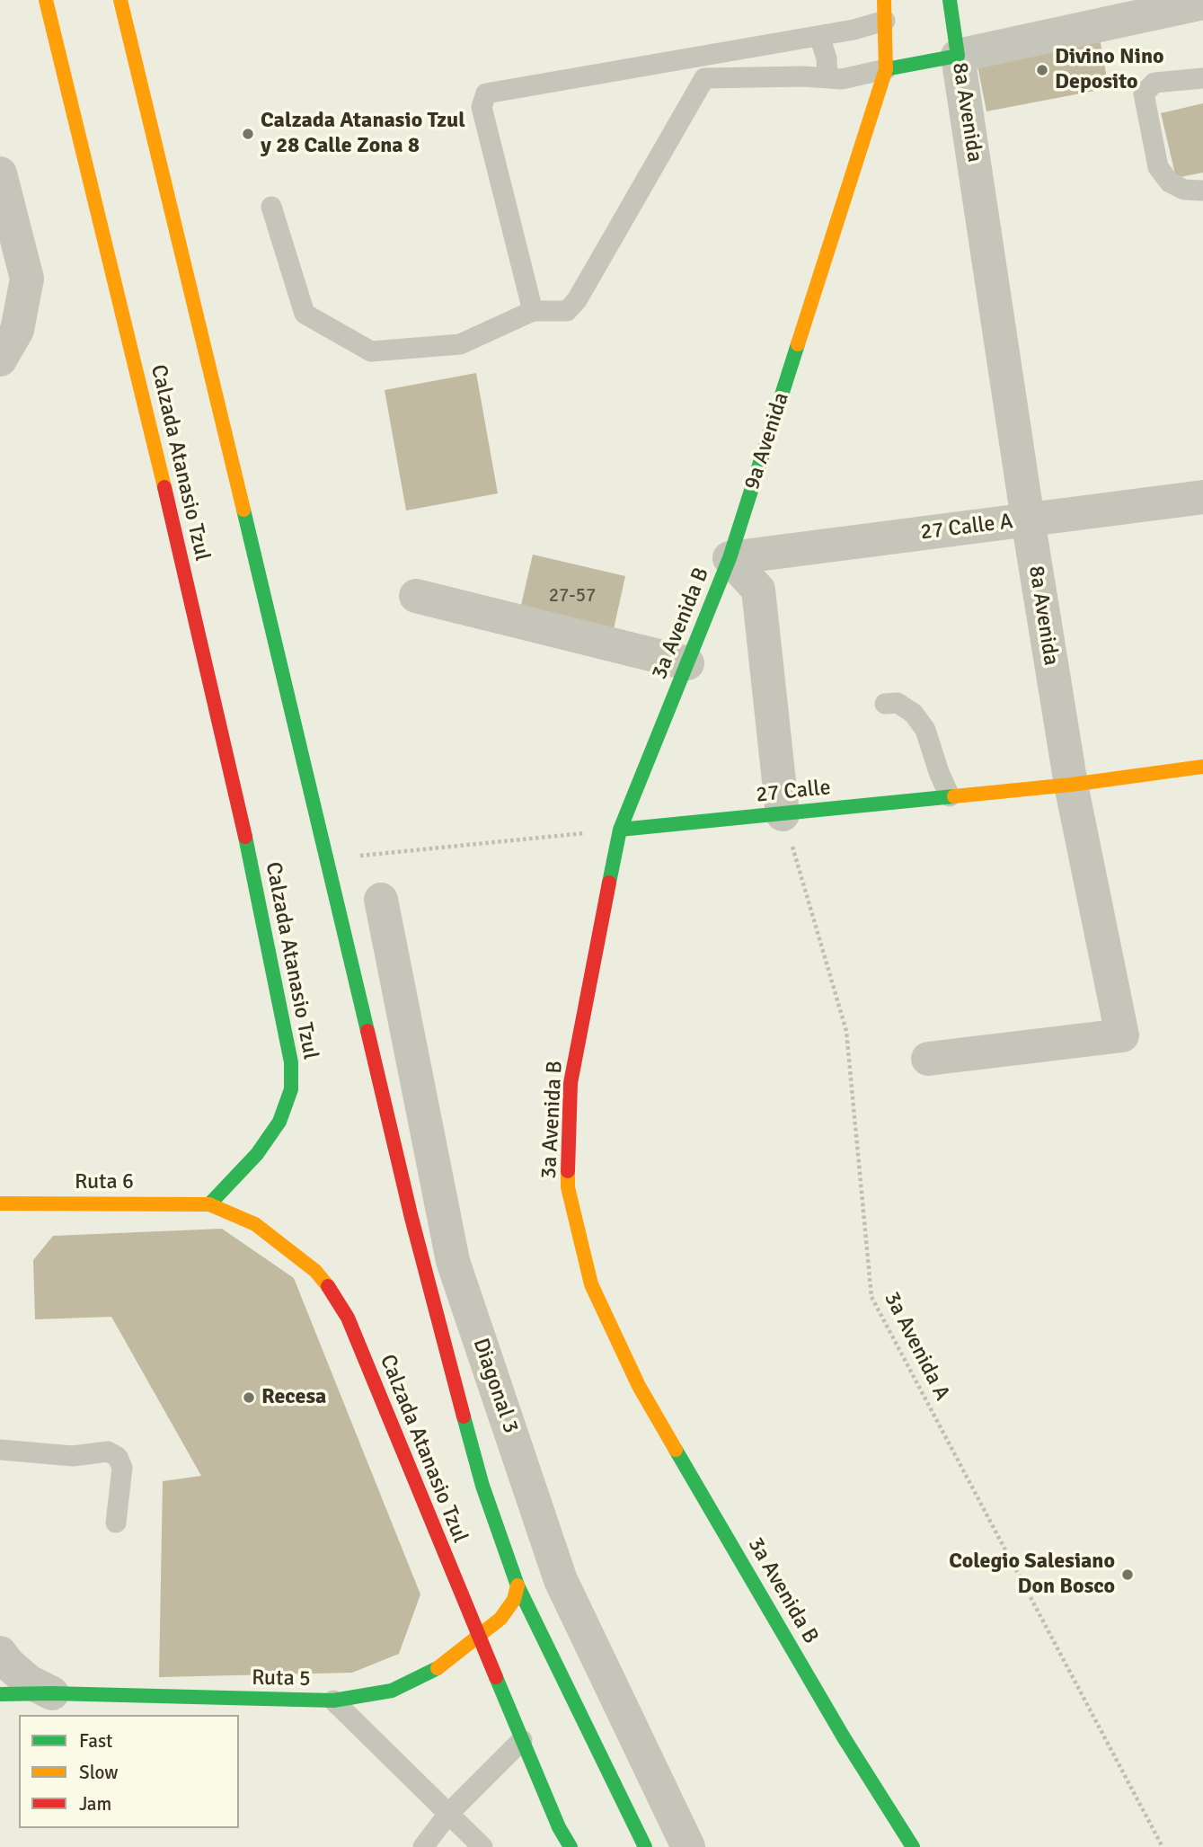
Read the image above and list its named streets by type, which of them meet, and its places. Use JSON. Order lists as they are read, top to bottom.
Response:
{
  "streets": {
    "main road": [
      "8a Avenida",
      "9a Avenida",
      "Calzada Atanasio Tzul",
      "3a Avenida B",
      "27 Calle",
      "Ruta 6",
      "Ruta 5"
    ],
    "street": ["27 Calle A", "Diagonal 3"],
    "path": ["3a Avenida A"]
  },
  "crossings": [
    ["8a Avenida", "27 Calle A"],
    ["8a Avenida", "27 Calle"],
    ["9a Avenida", "27 Calle A"],
    ["9a Avenida", "3a Avenida B"],
    ["Calzada Atanasio Tzul", "Ruta 6"],
    ["Calzada Atanasio Tzul", "Ruta 5"],
    ["27 Calle A", "3a Avenida B"],
    ["3a Avenida B", "27 Calle"],
    ["27 Calle", "3a Avenida A"]
  ],
  "places": [
    "Divino Nino Deposito",
    "Calzada Atanasio Tzul y 28 Calle Zona 8",
    "Recesa",
    "Colegio Salesiano Don Bosco"
  ],
  "house_numbers": ["27-57"],
  "legend": ["Fast", "Slow", "Jam"]
}
